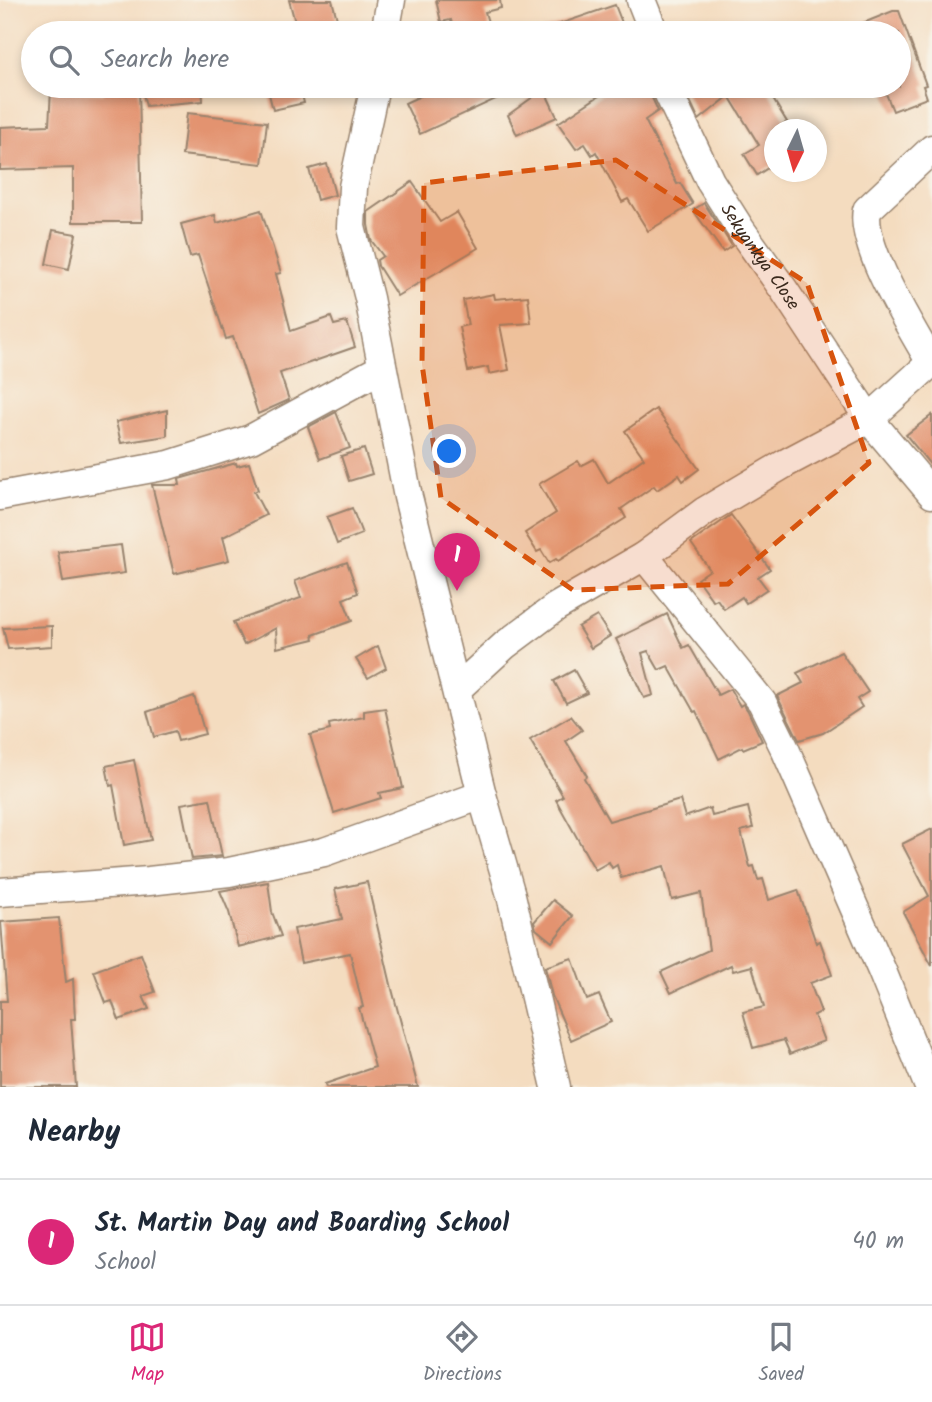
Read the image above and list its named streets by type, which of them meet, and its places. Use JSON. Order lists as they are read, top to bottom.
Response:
{
  "streets": {
    "street": ["Sekyankya Close"]
  },
  "north": "bottom",
  "page": {
    "search": "Search here",
    "pins": "1",
    "heading": "Nearby",
    "list": [
      {
        "mark": "1",
        "name": "St. Martin Day and Boarding School",
        "note": "School",
        "value": "40 m"
      }
    ],
    "nav": ["Map", "Directions", "Saved"]
  }
}
